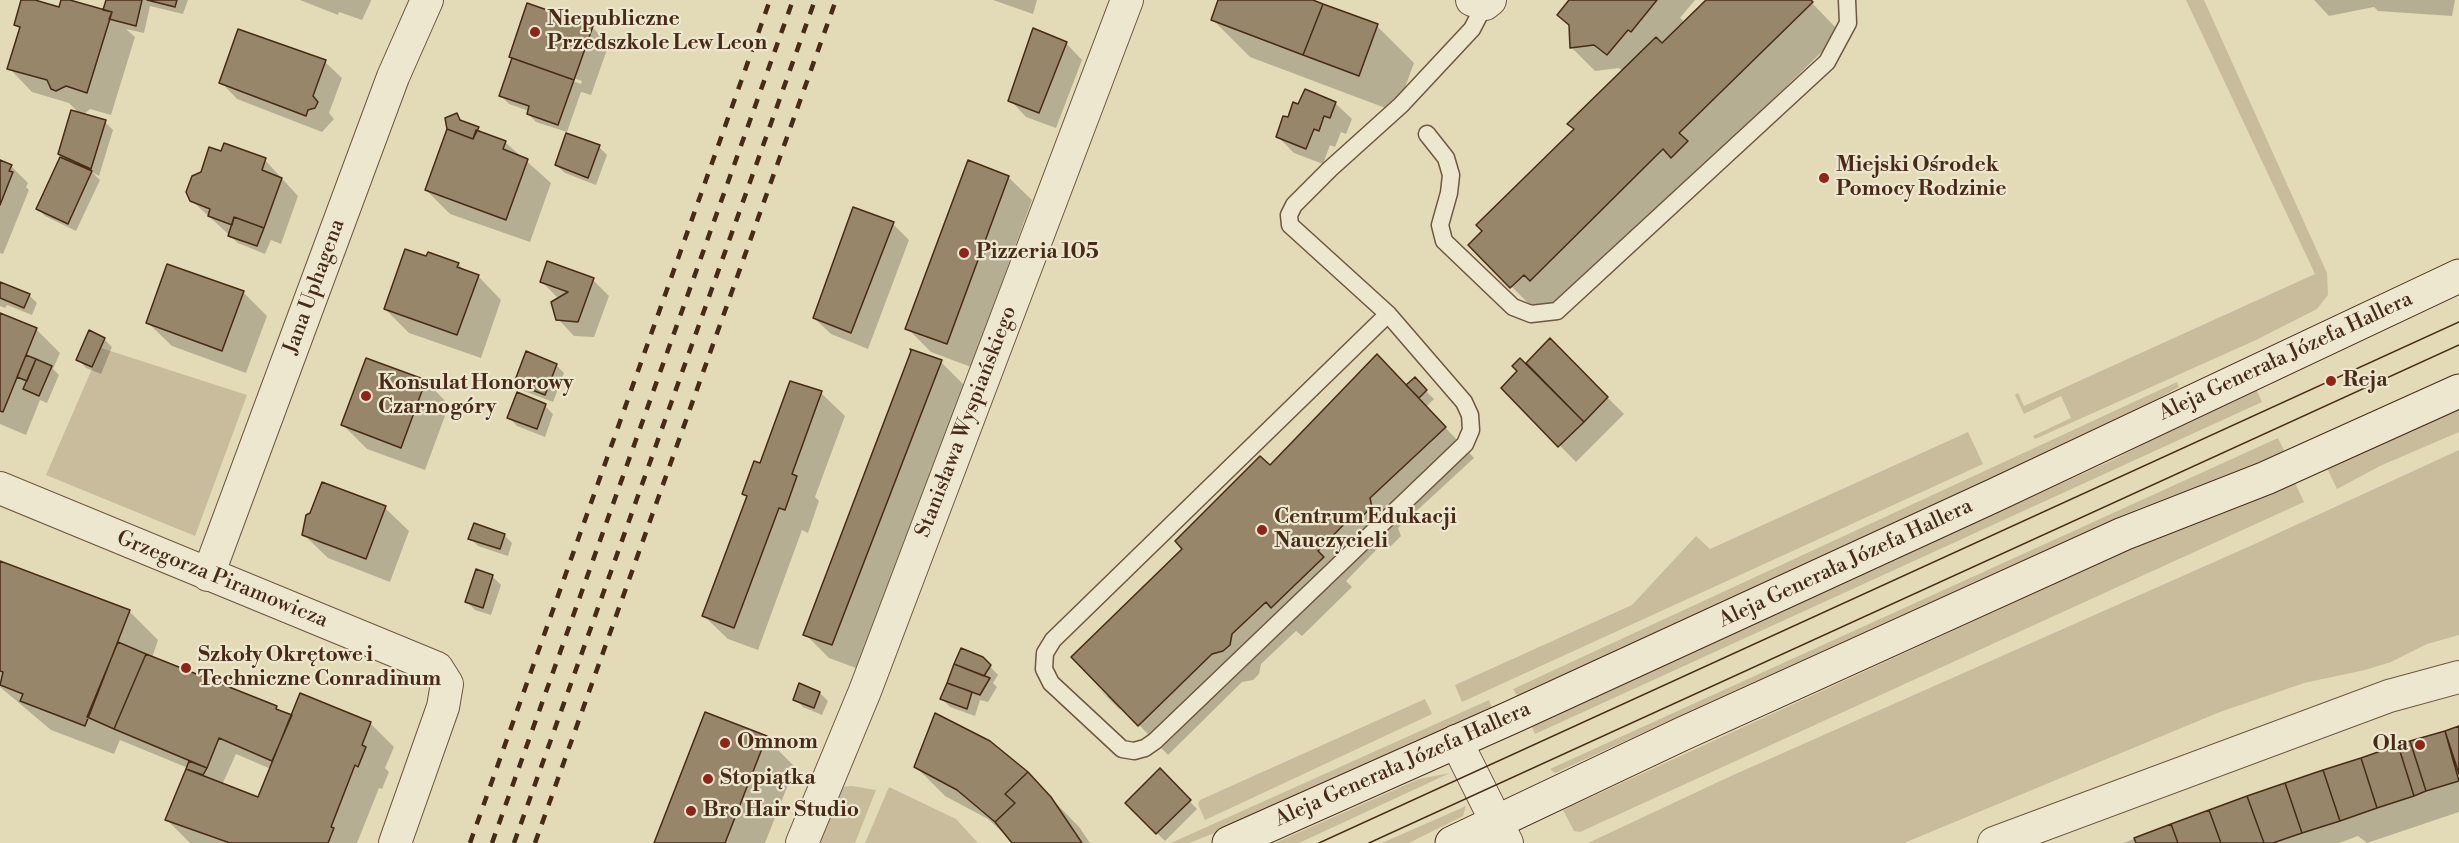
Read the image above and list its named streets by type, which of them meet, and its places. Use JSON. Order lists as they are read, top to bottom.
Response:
{
  "streets": {
    "main road": ["Aleja Generała Józefa Hallera"],
    "street": ["Jana Uphagena", "Stanisława Wyspiańskiego", "Grzegorza Piramowicza"]
  },
  "crossings": [
    ["Jana Uphagena", "Grzegorza Piramowicza"]
  ],
  "places": [
    "Niepubliczne Przedszkole Lew Leon",
    "Miejski Ośrodek Pomocy Rodzinie",
    "Pizzeria 105",
    "Reja",
    "Konsulat Honorowy Czarnogóry",
    "Centrum Edukacji Nauczycieli",
    "Szkoły Okrętowe i Techniczne Conradinum",
    "Omnom",
    "Ola",
    "Stopiątka",
    "Bro Hair Studio"
  ]
}
